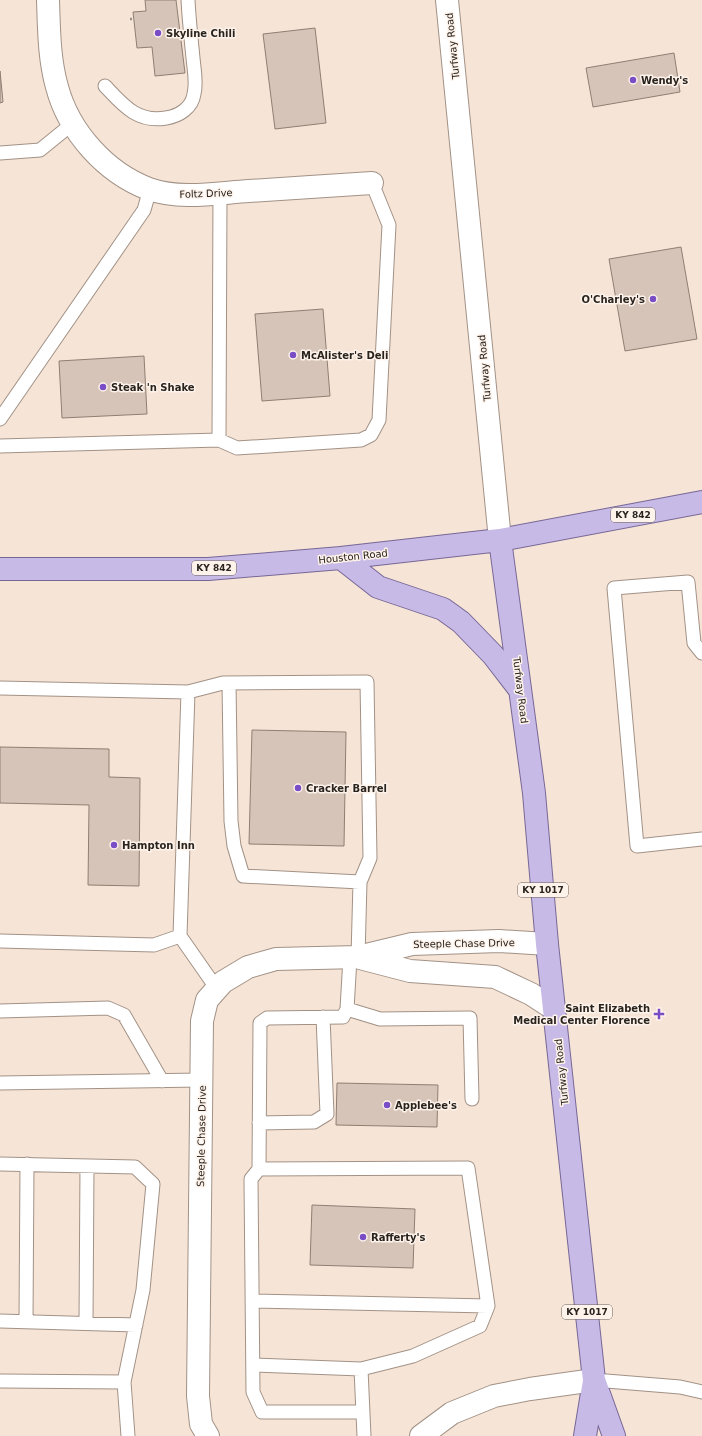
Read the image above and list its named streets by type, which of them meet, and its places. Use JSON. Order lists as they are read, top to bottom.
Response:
{
  "streets": {
    "main road": [
      "Turfway Road",
      "KY 842",
      "Houston Road",
      "KY 1017"
    ],
    "street": ["Foltz Drive", "Steeple Chase Drive"]
  },
  "crossings": [
    ["Turfway Road", "Houston Road"],
    ["Turfway Road", "Steeple Chase Drive"]
  ],
  "places": {
    "other": [
      "Skyline Chili",
      "Wendy's",
      "O'Charley's",
      "McAlister's Deli",
      "Steak 'n Shake",
      "Cracker Barrel",
      "Hampton Inn",
      "Applebee's",
      "Rafferty's"
    ],
    "health": ["Saint Elizabeth Medical Center Florence"]
  }
}
